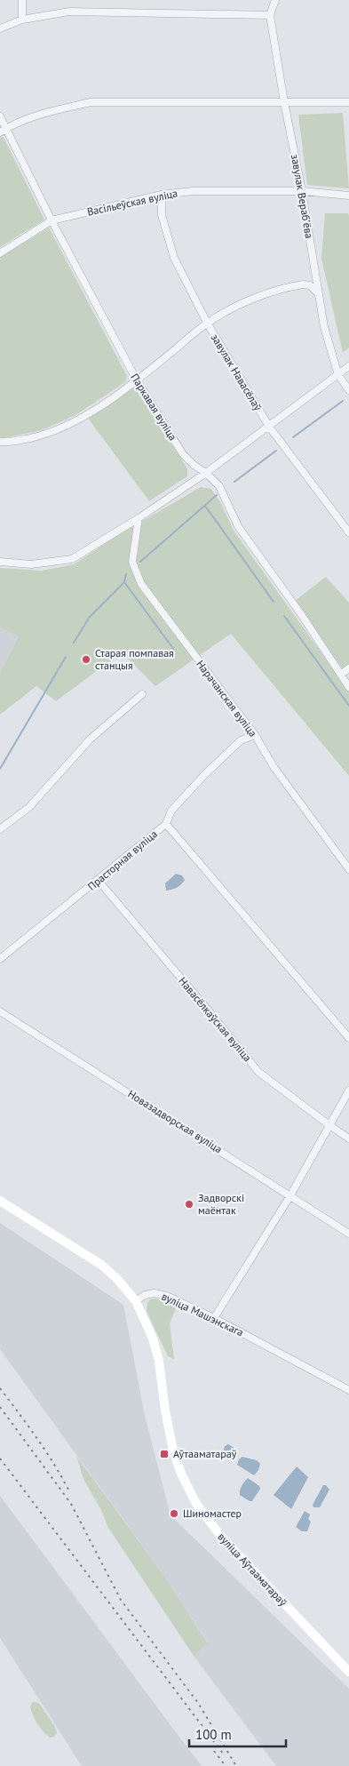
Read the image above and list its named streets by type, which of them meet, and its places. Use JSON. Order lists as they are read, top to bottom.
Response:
{
  "streets": {
    "main road": ["вуліца Аўтааматараў"],
    "street": [
      "завулак Верабʼёва",
      "Васільеўская вуліца",
      "завулак Навасёлаў",
      "Паркавая вуліца",
      "Нарачанская вуліца",
      "Прасторная вуліца",
      "Навасёлкаўская вуліца",
      "Новазадворская вуліца",
      "вуліца Машэнскага"
    ]
  },
  "crossings": [
    ["завулак Верабʼёва", "Васільеўская вуліца"],
    ["Васільеўская вуліца", "завулак Навасёлаў"],
    ["Васільеўская вуліца", "Паркавая вуліца"],
    ["Нарачанская вуліца", "Прасторная вуліца"],
    ["Прасторная вуліца", "Навасёлкаўская вуліца"],
    ["вуліца Машэнскага", "вуліца Аўтааматараў"]
  ],
  "places": {
    "other": ["Старая помпавая станцыя", "Задворскі маёнтак", "Шиномастер"],
    "transit": ["Аўтааматараў"]
  },
  "scale_bar": "100 m"
}
